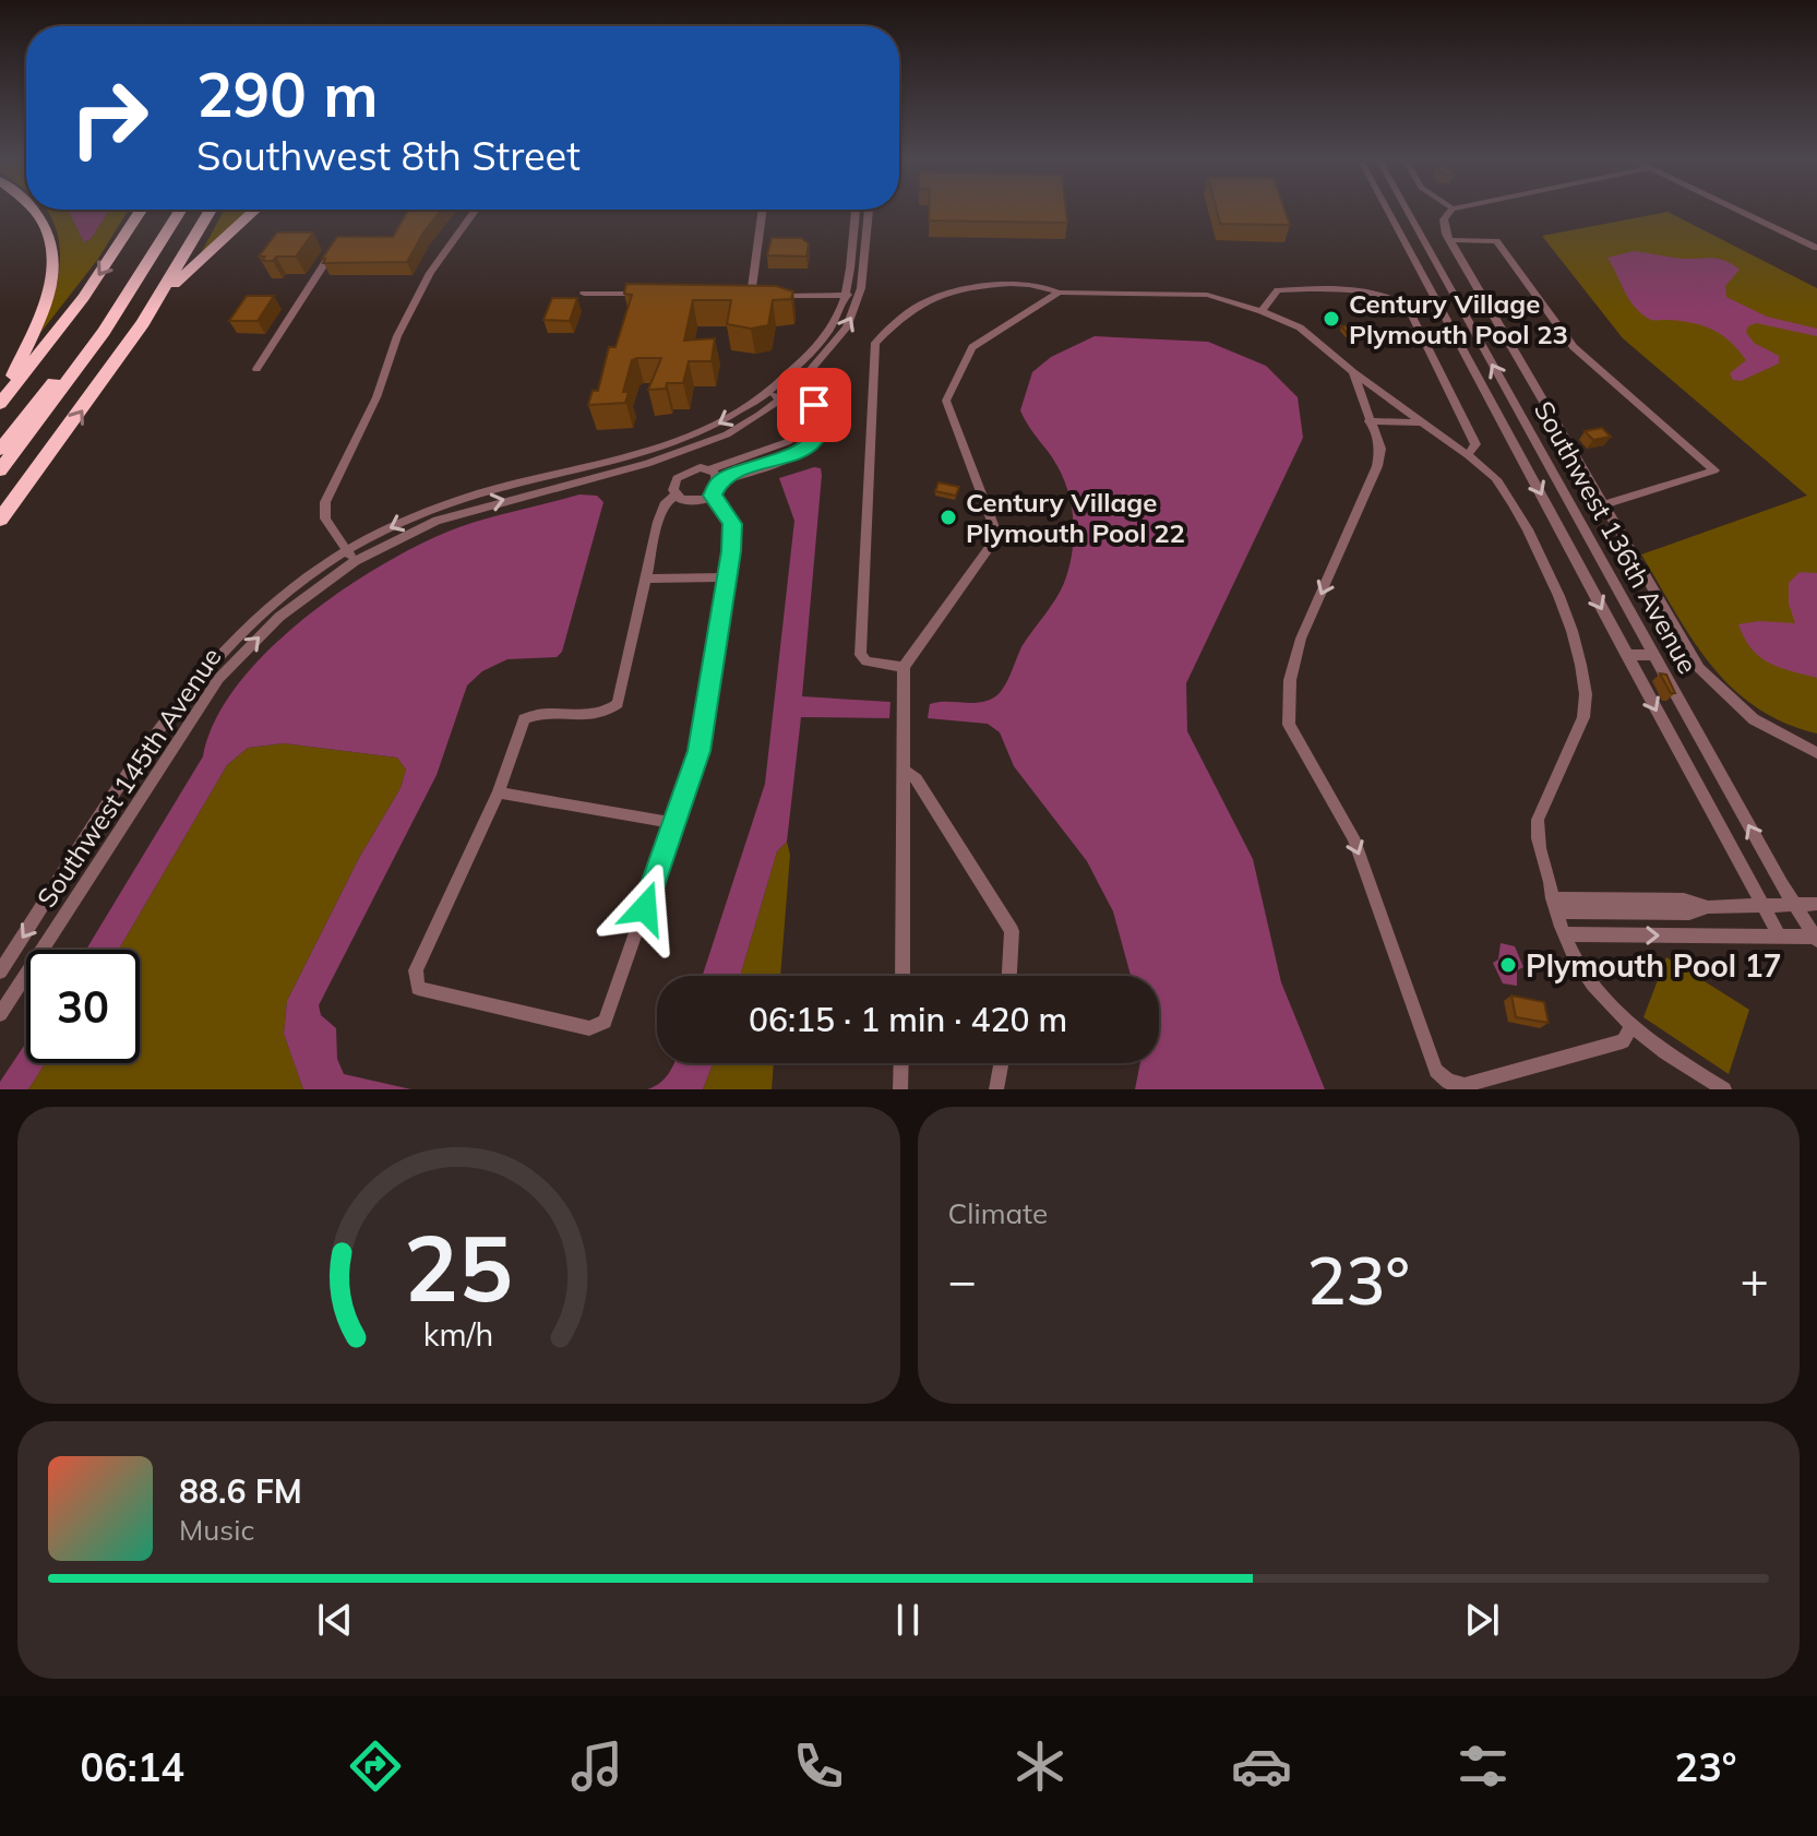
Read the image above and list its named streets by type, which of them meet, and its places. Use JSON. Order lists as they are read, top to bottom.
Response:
{
  "streets": {
    "street": ["Southwest 136th Avenue", "Southwest 145th Avenue"]
  },
  "places": ["Century Village Plymouth Pool 23", "Century Village Plymouth Pool 22", "Plymouth Pool 17"],
  "page": {
    "turn": ["290 m", "Southwest 8th Street"],
    "limit": "30",
    "trip": "06:15 · 1 min · 420 m",
    "tile": "Climate",
    "heat": ["−", "23°", "+"],
    "song": ["88.6 FM", "Music"],
    "tabs": ["06:14", "23°"],
    "gauge": ["25", "km/h"]
  }
}
